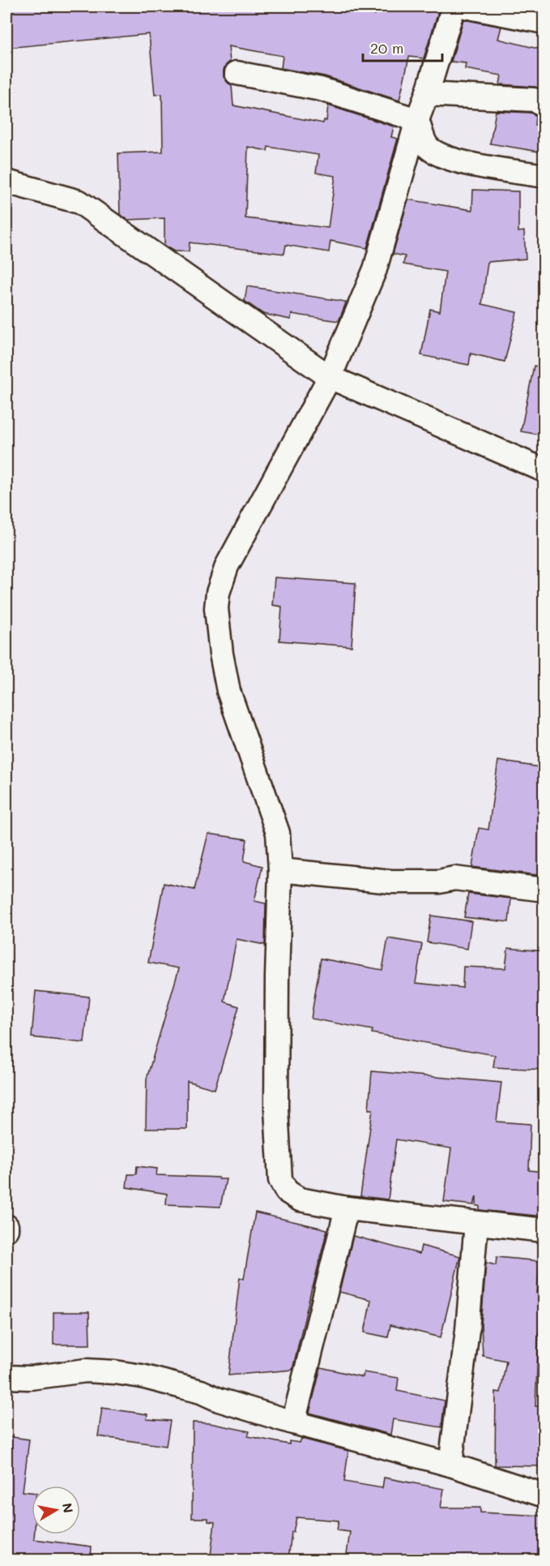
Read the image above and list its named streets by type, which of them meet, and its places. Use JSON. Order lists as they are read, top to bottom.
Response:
{
  "scale_bar": "20 m",
  "north": "right"
}
